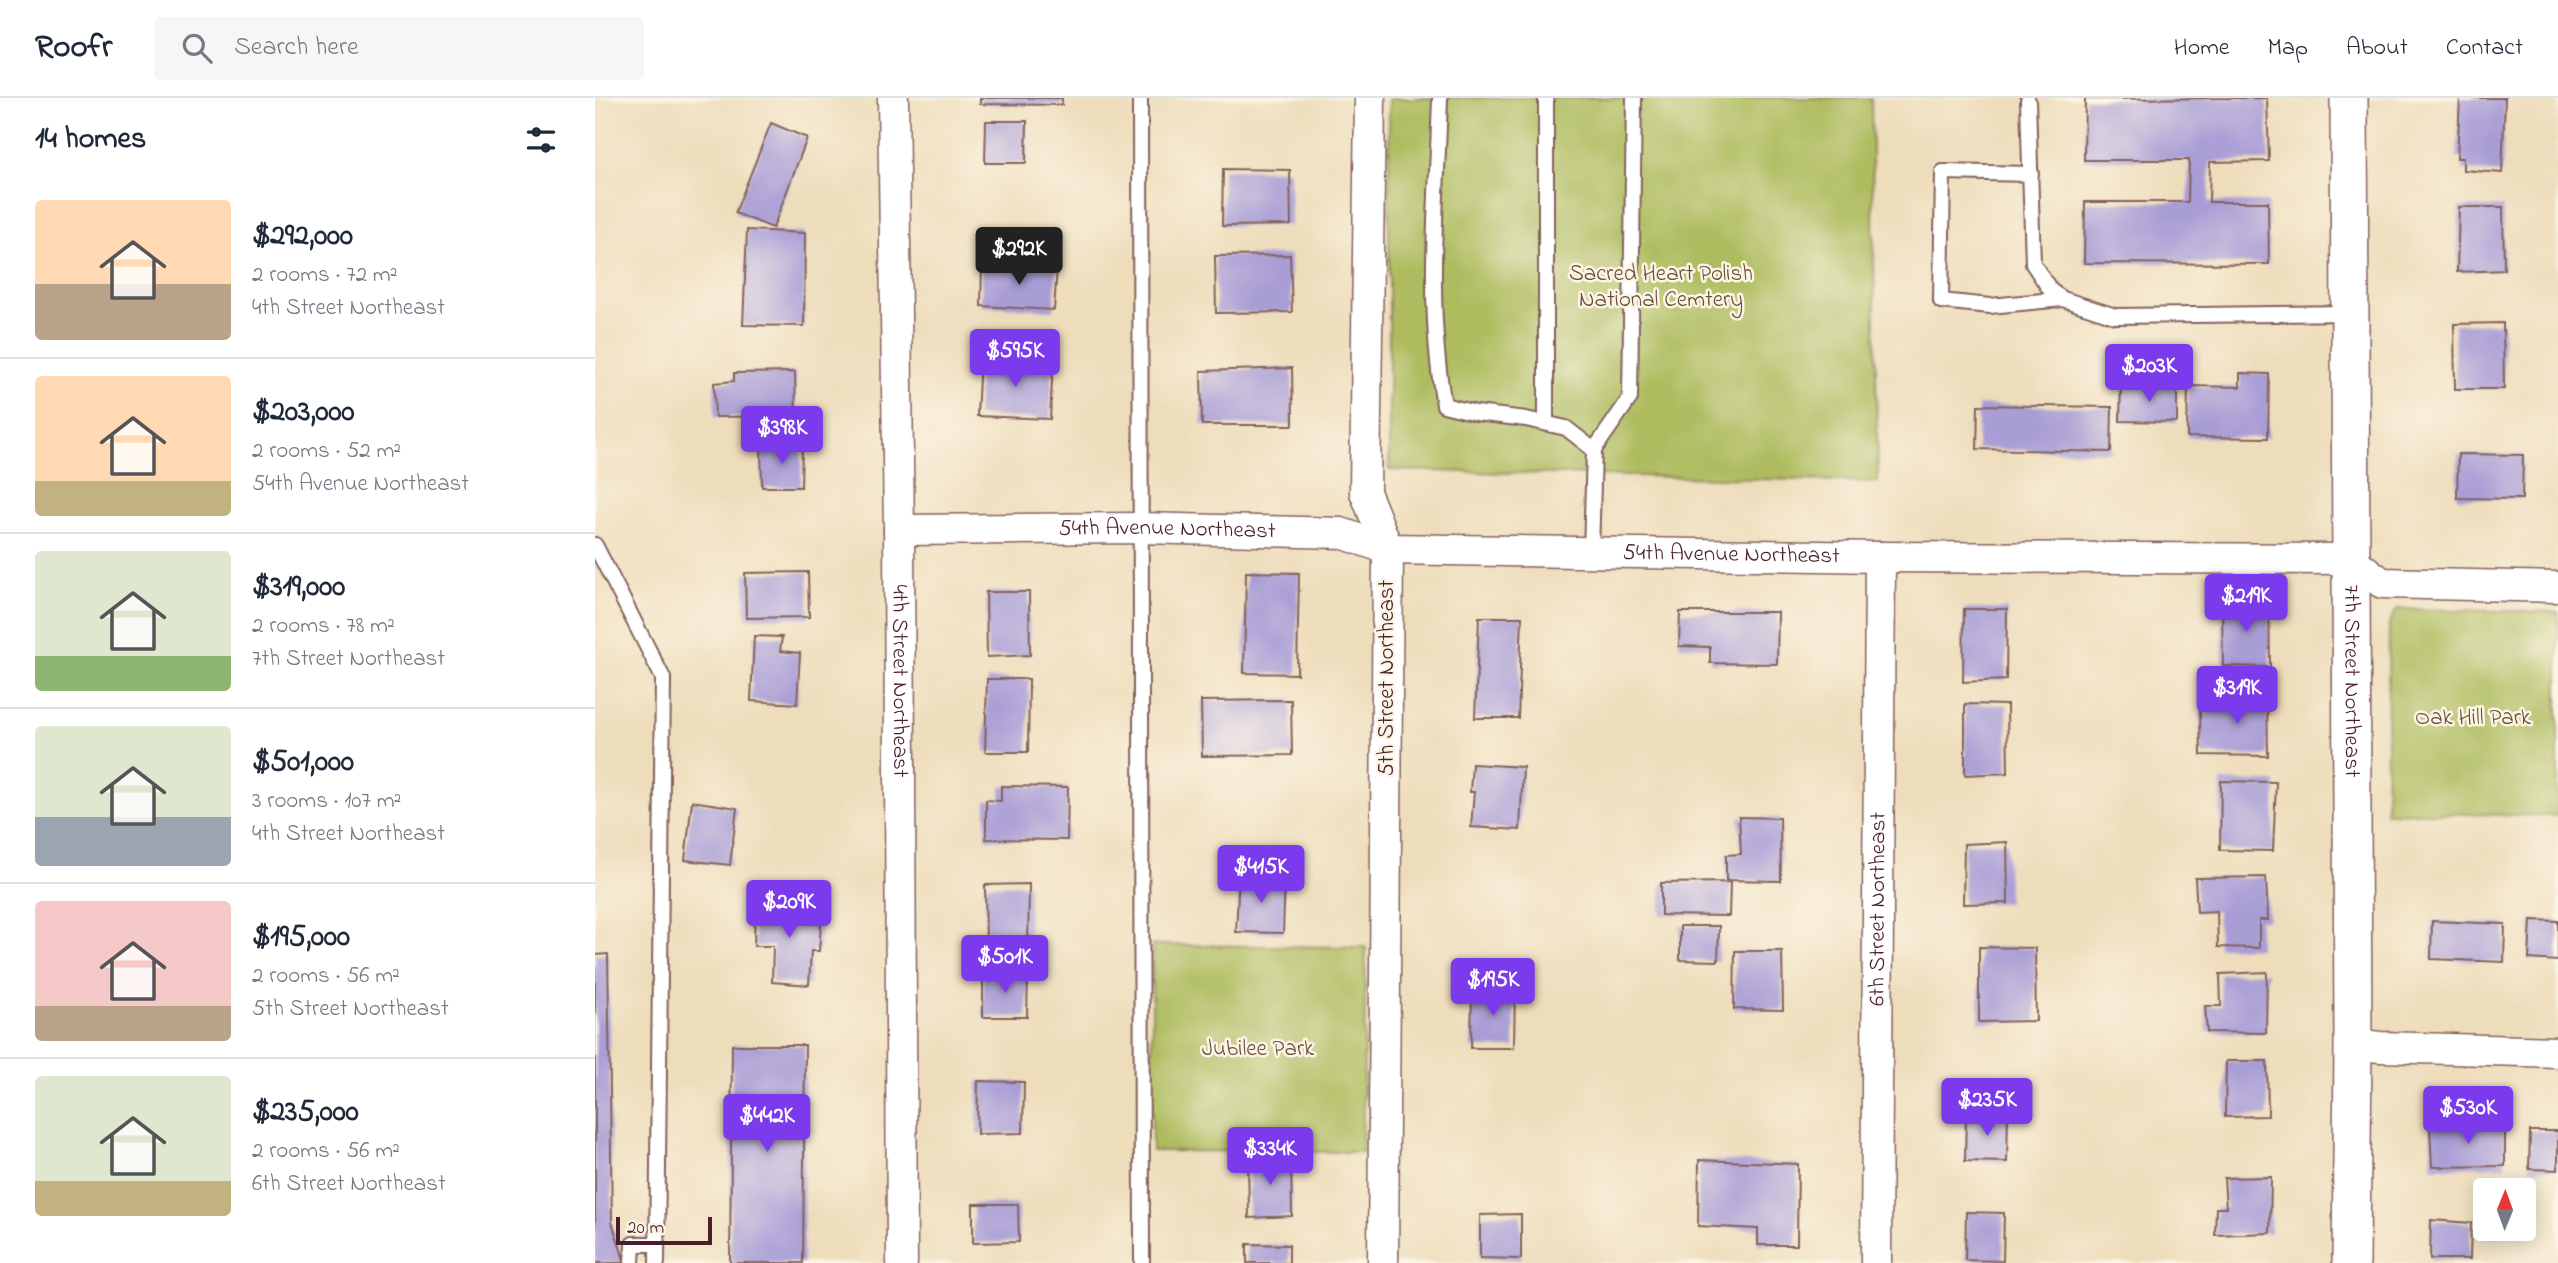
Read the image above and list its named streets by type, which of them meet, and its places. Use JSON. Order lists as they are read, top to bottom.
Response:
{
  "streets": {
    "street": [
      "54th Avenue Northeast",
      "5th Street Northeast",
      "4th Street Northeast",
      "7th Street Northeast",
      "6th Street Northeast"
    ]
  },
  "crossings": [
    ["54th Avenue Northeast", "5th Street Northeast"],
    ["54th Avenue Northeast", "4th Street Northeast"],
    ["54th Avenue Northeast", "7th Street Northeast"],
    ["54th Avenue Northeast", "6th Street Northeast"]
  ],
  "parks": ["Sacred Heart Polish National Cemtery", "Oak Hill Park", "Jubilee Park"],
  "scale_bar": "20 m",
  "north": "top",
  "page": {
    "header": "Roofr",
    "search": "Search here",
    "nav": [
      "Home",
      "Map",
      "About",
      "Contact"
    ],
    "heading": "14 homes",
    "list": [
      {
        "name": "$292,000",
        "note": "2 rooms · 72 m² · 4th Street Northeast"
      },
      {
        "name": "$203,000",
        "note": "2 rooms · 52 m² · 54th Avenue Northeast"
      },
      {
        "name": "$319,000",
        "note": "2 rooms · 78 m² · 7th Street Northeast"
      },
      {
        "name": "$501,000",
        "note": "3 rooms · 107 m² · 4th Street Northeast"
      },
      {
        "name": "$195,000",
        "note": "2 rooms · 56 m² · 5th Street Northeast"
      },
      {
        "name": "$235,000",
        "note": "2 rooms · 56 m² · 6th Street Northeast"
      }
    ],
    "price": [
      "$292K",
      "$595K",
      "$203K",
      "$398K",
      "$219K",
      "$319K",
      "$415K",
      "$209K",
      "$501K",
      "$195K",
      "$235K",
      "$530K",
      "$442K",
      "$334K"
    ],
    "scale": "20 m"
  }
}
